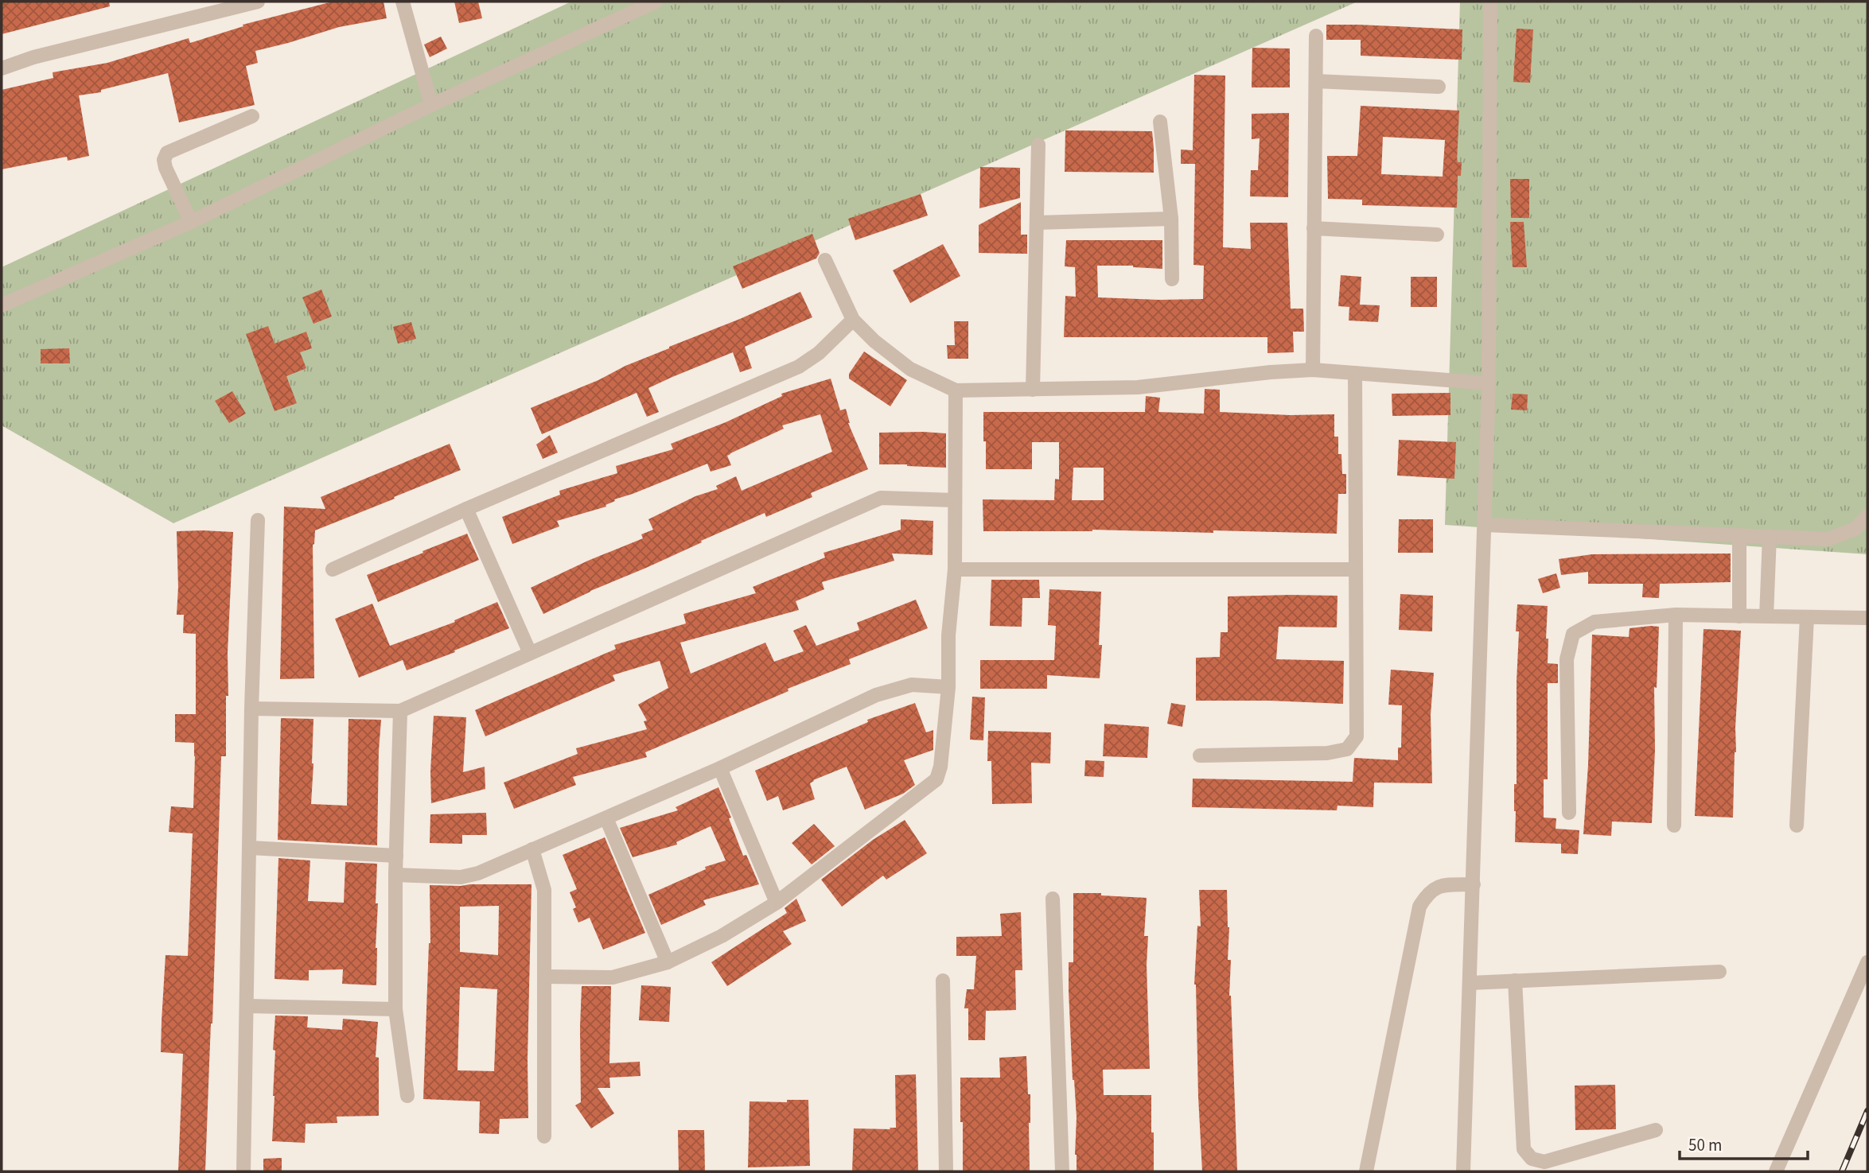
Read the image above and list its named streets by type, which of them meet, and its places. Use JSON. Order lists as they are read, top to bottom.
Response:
{
  "scale_bar": "50 m"
}
